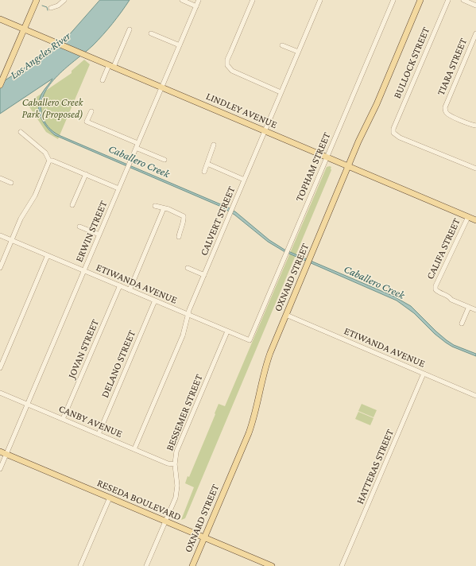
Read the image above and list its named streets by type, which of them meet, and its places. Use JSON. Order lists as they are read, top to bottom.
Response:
{
  "streets": {
    "main road": ["LINDLEY AVENUE", "OXNARD STREET", "RESEDA BOULEVARD"],
    "street": [
      "BULLOCK STREET",
      "TIARA STREET",
      "TOPHAM STREET",
      "CALVERT STREET",
      "ERWIN STREET",
      "CALIFA STREET",
      "ETIWANDA AVENUE",
      "JOVAN STREET",
      "DELANO STREET",
      "BESSEMER STREET",
      "CANBY AVENUE",
      "HATTERAS STREET"
    ]
  },
  "crossings": [
    ["LINDLEY AVENUE", "TOPHAM STREET"],
    ["LINDLEY AVENUE", "CALVERT STREET"],
    ["LINDLEY AVENUE", "ERWIN STREET"],
    ["LINDLEY AVENUE", "CALIFA STREET"],
    ["LINDLEY AVENUE", "OXNARD STREET"],
    ["TOPHAM STREET", "ETIWANDA AVENUE"],
    ["CALVERT STREET", "ETIWANDA AVENUE"],
    ["CALVERT STREET", "CANBY AVENUE"],
    ["ERWIN STREET", "ETIWANDA AVENUE"],
    ["ERWIN STREET", "CANBY AVENUE"],
    ["ERWIN STREET", "RESEDA BOULEVARD"],
    ["OXNARD STREET", "ETIWANDA AVENUE"],
    ["OXNARD STREET", "RESEDA BOULEVARD"],
    ["ETIWANDA AVENUE", "JOVAN STREET"],
    ["ETIWANDA AVENUE", "DELANO STREET"],
    ["ETIWANDA AVENUE", "BESSEMER STREET"],
    ["ETIWANDA AVENUE", "HATTERAS STREET"],
    ["JOVAN STREET", "CANBY AVENUE"],
    ["DELANO STREET", "CANBY AVENUE"],
    ["BESSEMER STREET", "CANBY AVENUE"],
    ["BESSEMER STREET", "RESEDA BOULEVARD"]
  ],
  "water": ["Los Angeles River", "Caballero Creek"],
  "parks": ["Caballero Creek Park (Proposed)"]
}
